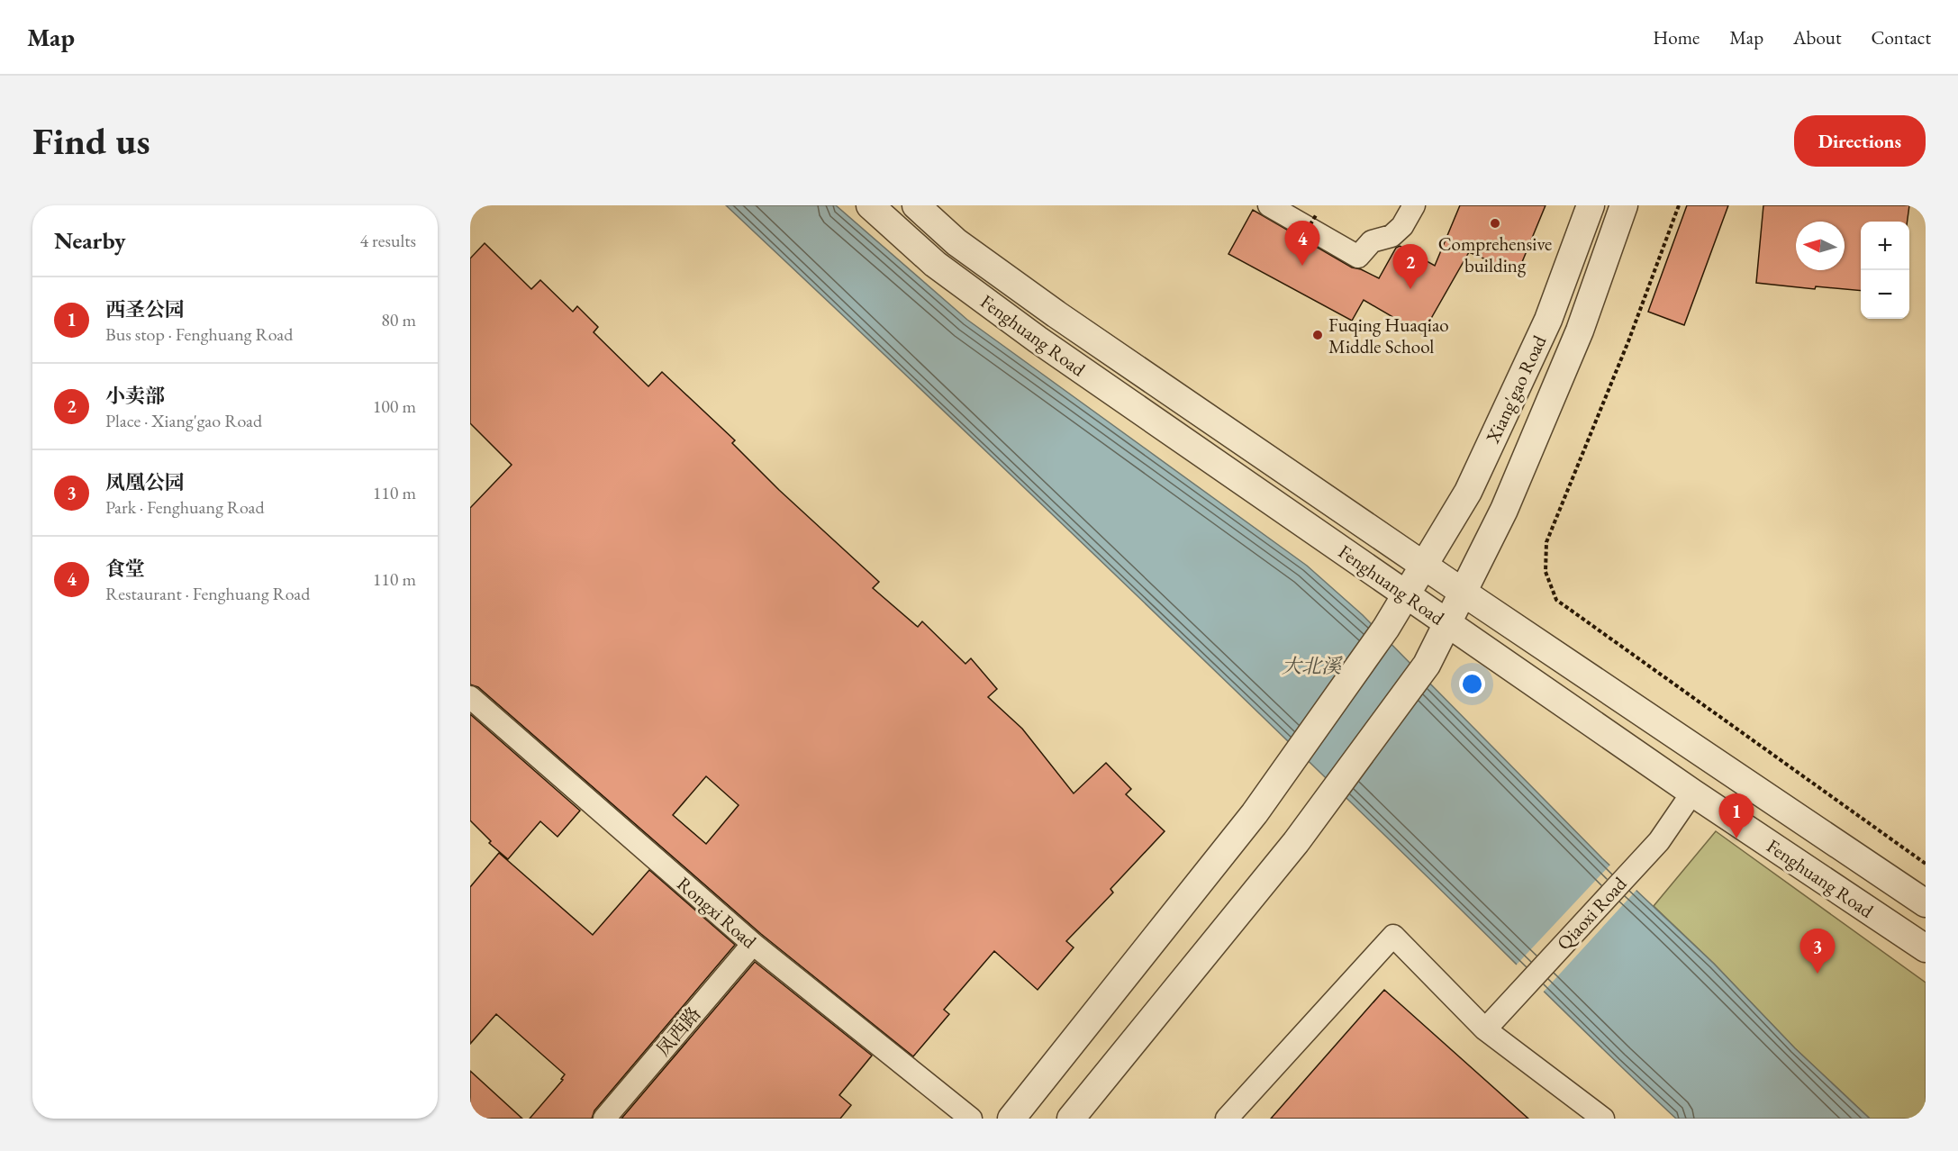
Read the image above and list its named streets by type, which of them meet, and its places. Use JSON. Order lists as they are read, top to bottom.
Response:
{
  "streets": {
    "street": [
      "Fenghuang Road",
      "Xiang'gao Road",
      "Rongxi Road",
      "Qiaoxi Road",
      "凤西路"
    ]
  },
  "crossings": [
    ["Fenghuang Road", "Xiang'gao Road"],
    ["Fenghuang Road", "Qiaoxi Road"],
    ["Rongxi Road", "凤西路"]
  ],
  "water": ["大北溪"],
  "places": ["Comprehensive building", "Fuqing Huaqiao Middle School"],
  "north": "left",
  "page": {
    "header": "Map",
    "nav": [
      "Home",
      "Map",
      "About",
      "Contact"
    ],
    "buttons": "Directions",
    "title": "Find us",
    "heading": ["Nearby", "4 results"],
    "pins": [
      "4",
      "2",
      "1",
      "3"
    ],
    "map_buttons": ["+", "−"],
    "list": [
      {
        "mark": "1",
        "name": "西圣公园",
        "note": "Bus stop · Fenghuang Road",
        "value": "80 m"
      },
      {
        "mark": "2",
        "name": "小卖部",
        "note": "Place · Xiang'gao Road",
        "value": "100 m"
      },
      {
        "mark": "3",
        "name": "凤凰公园",
        "note": "Park · Fenghuang Road",
        "value": "110 m"
      },
      {
        "mark": "4",
        "name": "食堂",
        "note": "Restaurant · Fenghuang Road",
        "value": "110 m"
      }
    ]
  }
}
